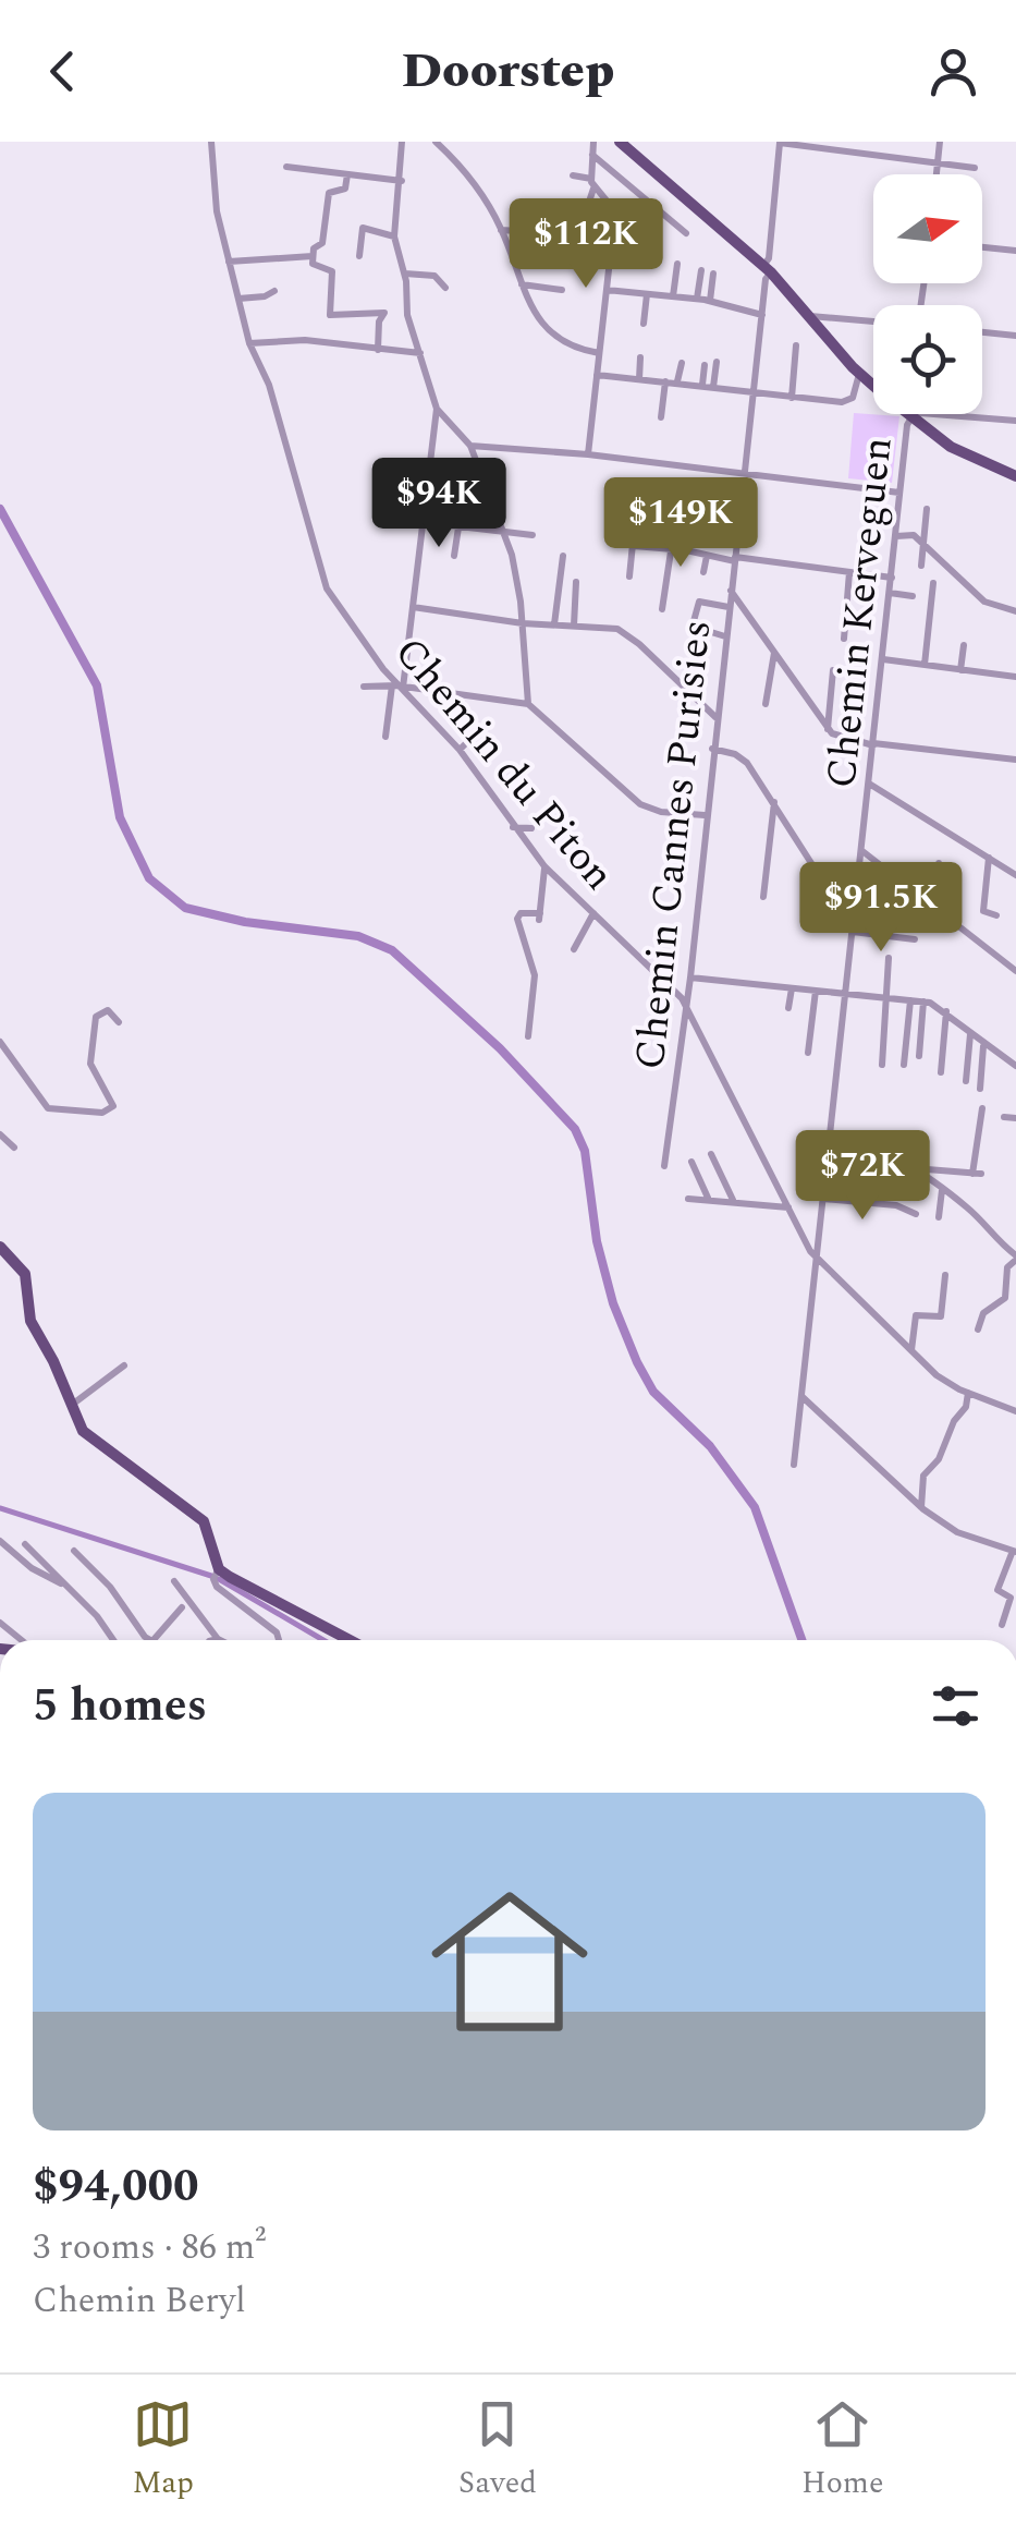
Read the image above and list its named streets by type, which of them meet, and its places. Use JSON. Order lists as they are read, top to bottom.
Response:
{
  "streets": {
    "street": ["Chemin Kerveguen", "Chemin du Piton", "Chemin Cannes Purisies"]
  },
  "crossings": [
    ["Chemin Kerveguen", "Chemin du Piton"],
    ["Chemin du Piton", "Chemin Cannes Purisies"]
  ],
  "north": "right",
  "page": {
    "header": "Doorstep",
    "price": [
      "$112K",
      "$94K",
      "$149K",
      "$91.5K",
      "$72K"
    ],
    "heading": "5 homes",
    "list": [
      {
        "name": "$94,000",
        "note": "3 rooms · 86 m² · Chemin Beryl"
      }
    ],
    "tabs": ["Map", "Saved", "Home"]
  }
}
